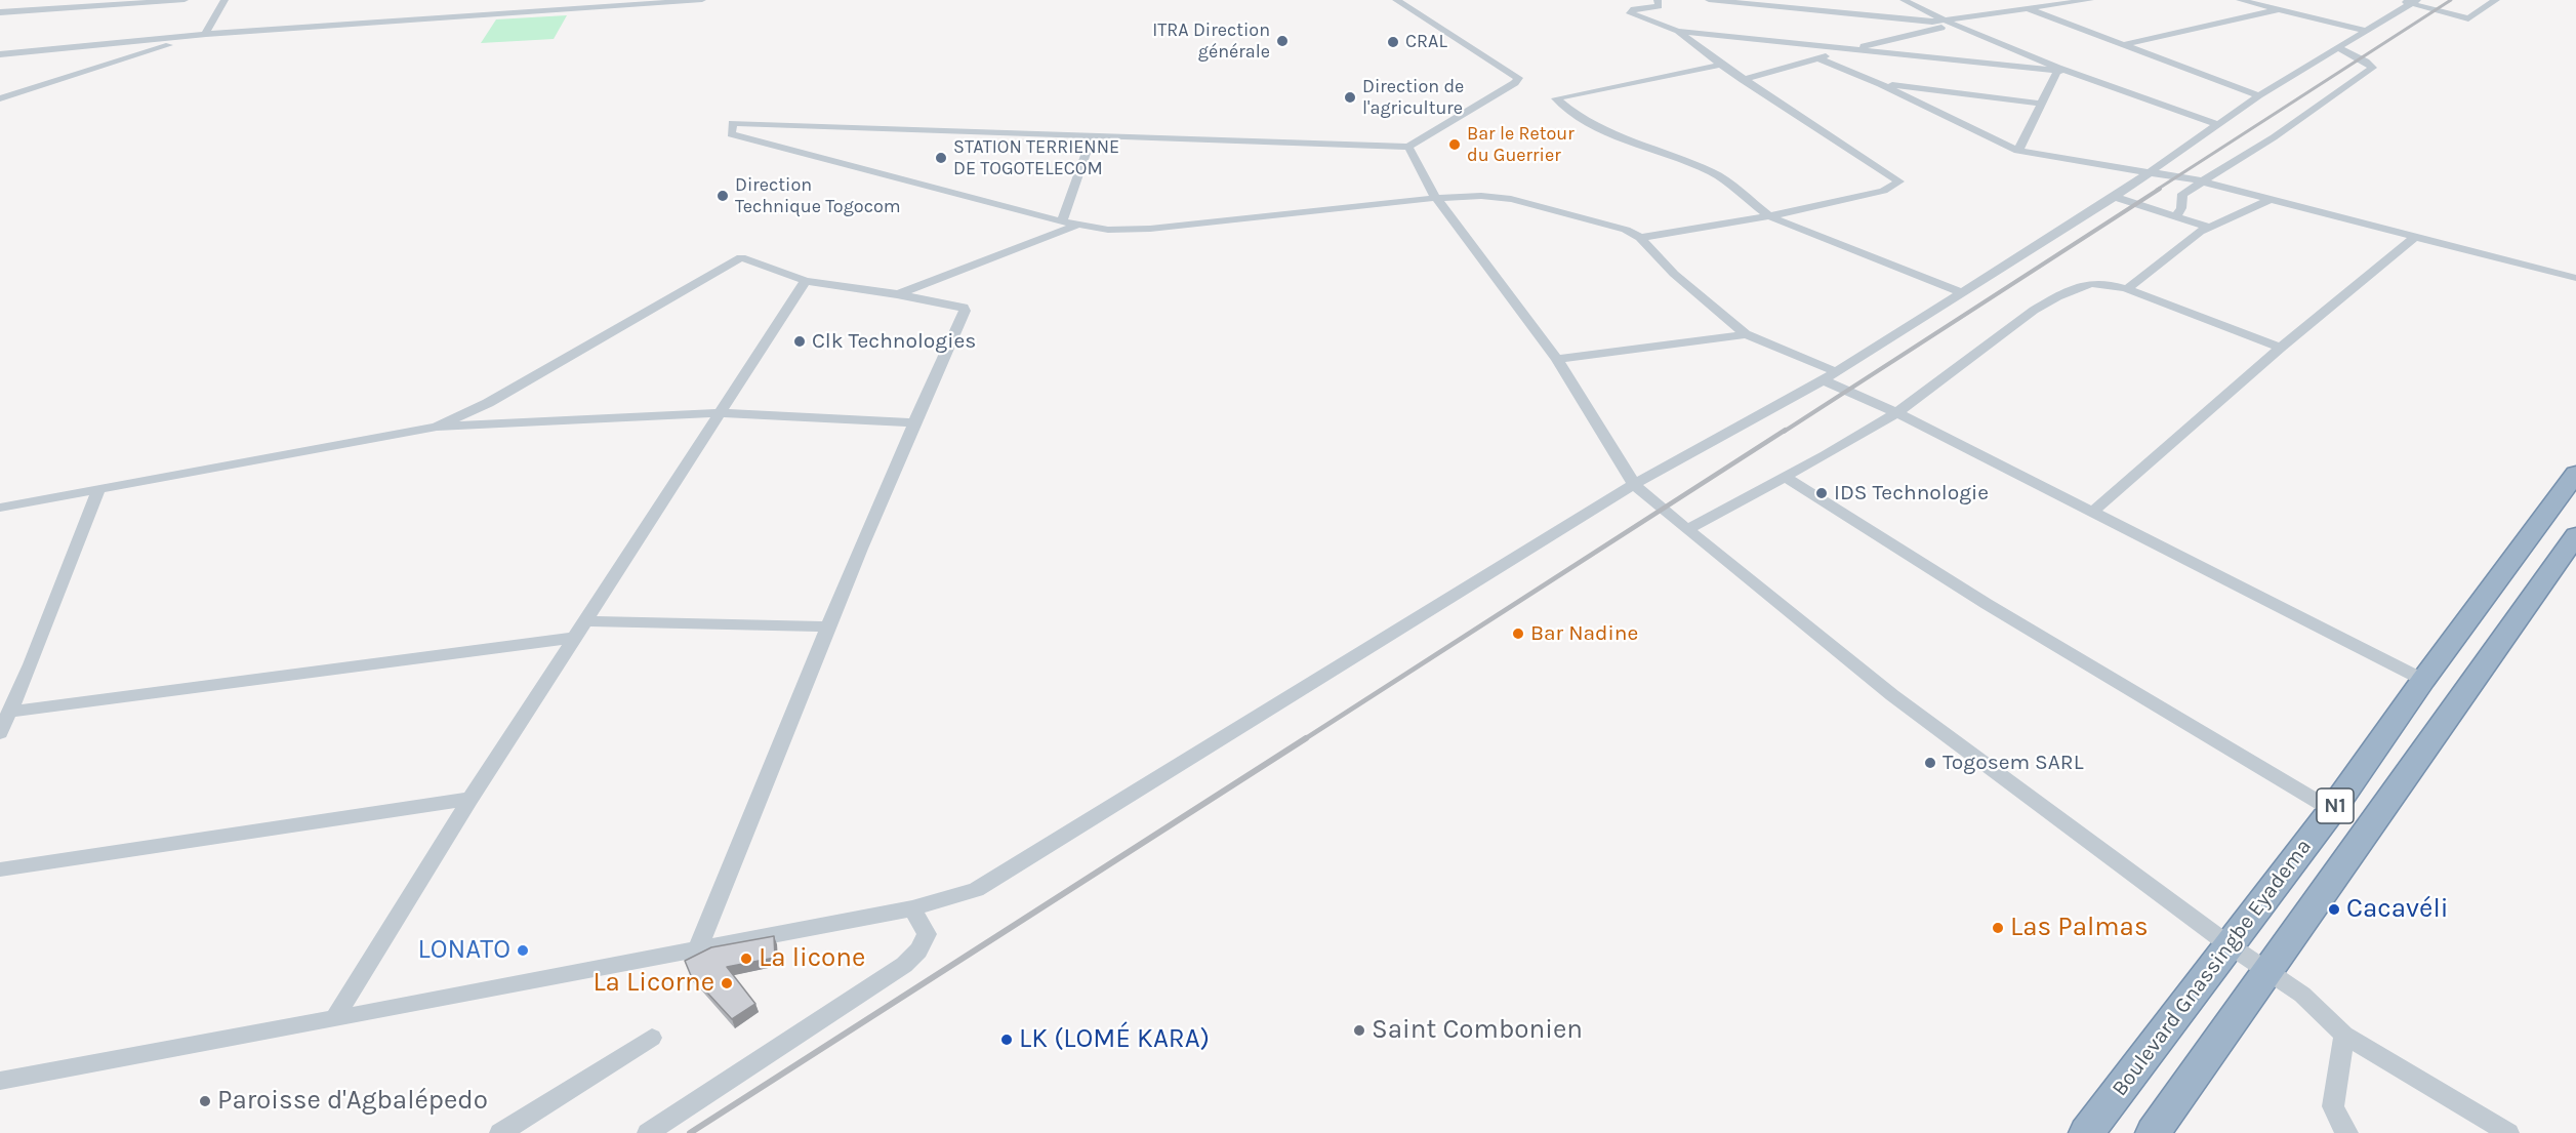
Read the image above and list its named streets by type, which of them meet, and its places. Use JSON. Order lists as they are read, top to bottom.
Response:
{
  "streets": {
    "highway": ["N1", "Boulevard Gnassingbe Eyadema"]
  },
  "places": [
    "ITRA Direction générale",
    "CRAL",
    "Direction de l'agriculture",
    "Bar le Retour du Guerrier",
    "STATION TERRIENNE DE TOGOTELECOM",
    "Direction Technique Togocom",
    "Clk Technologies",
    "IDS Technologie",
    "Bar Nadine",
    "Togosem SARL",
    "Cacavéli",
    "Las Palmas",
    "LONATO",
    "La licone",
    "La Licorne",
    "Saint Combonien",
    "LK (LOMÉ KARA)",
    "Paroisse d'Agbalépedo"
  ]
}
